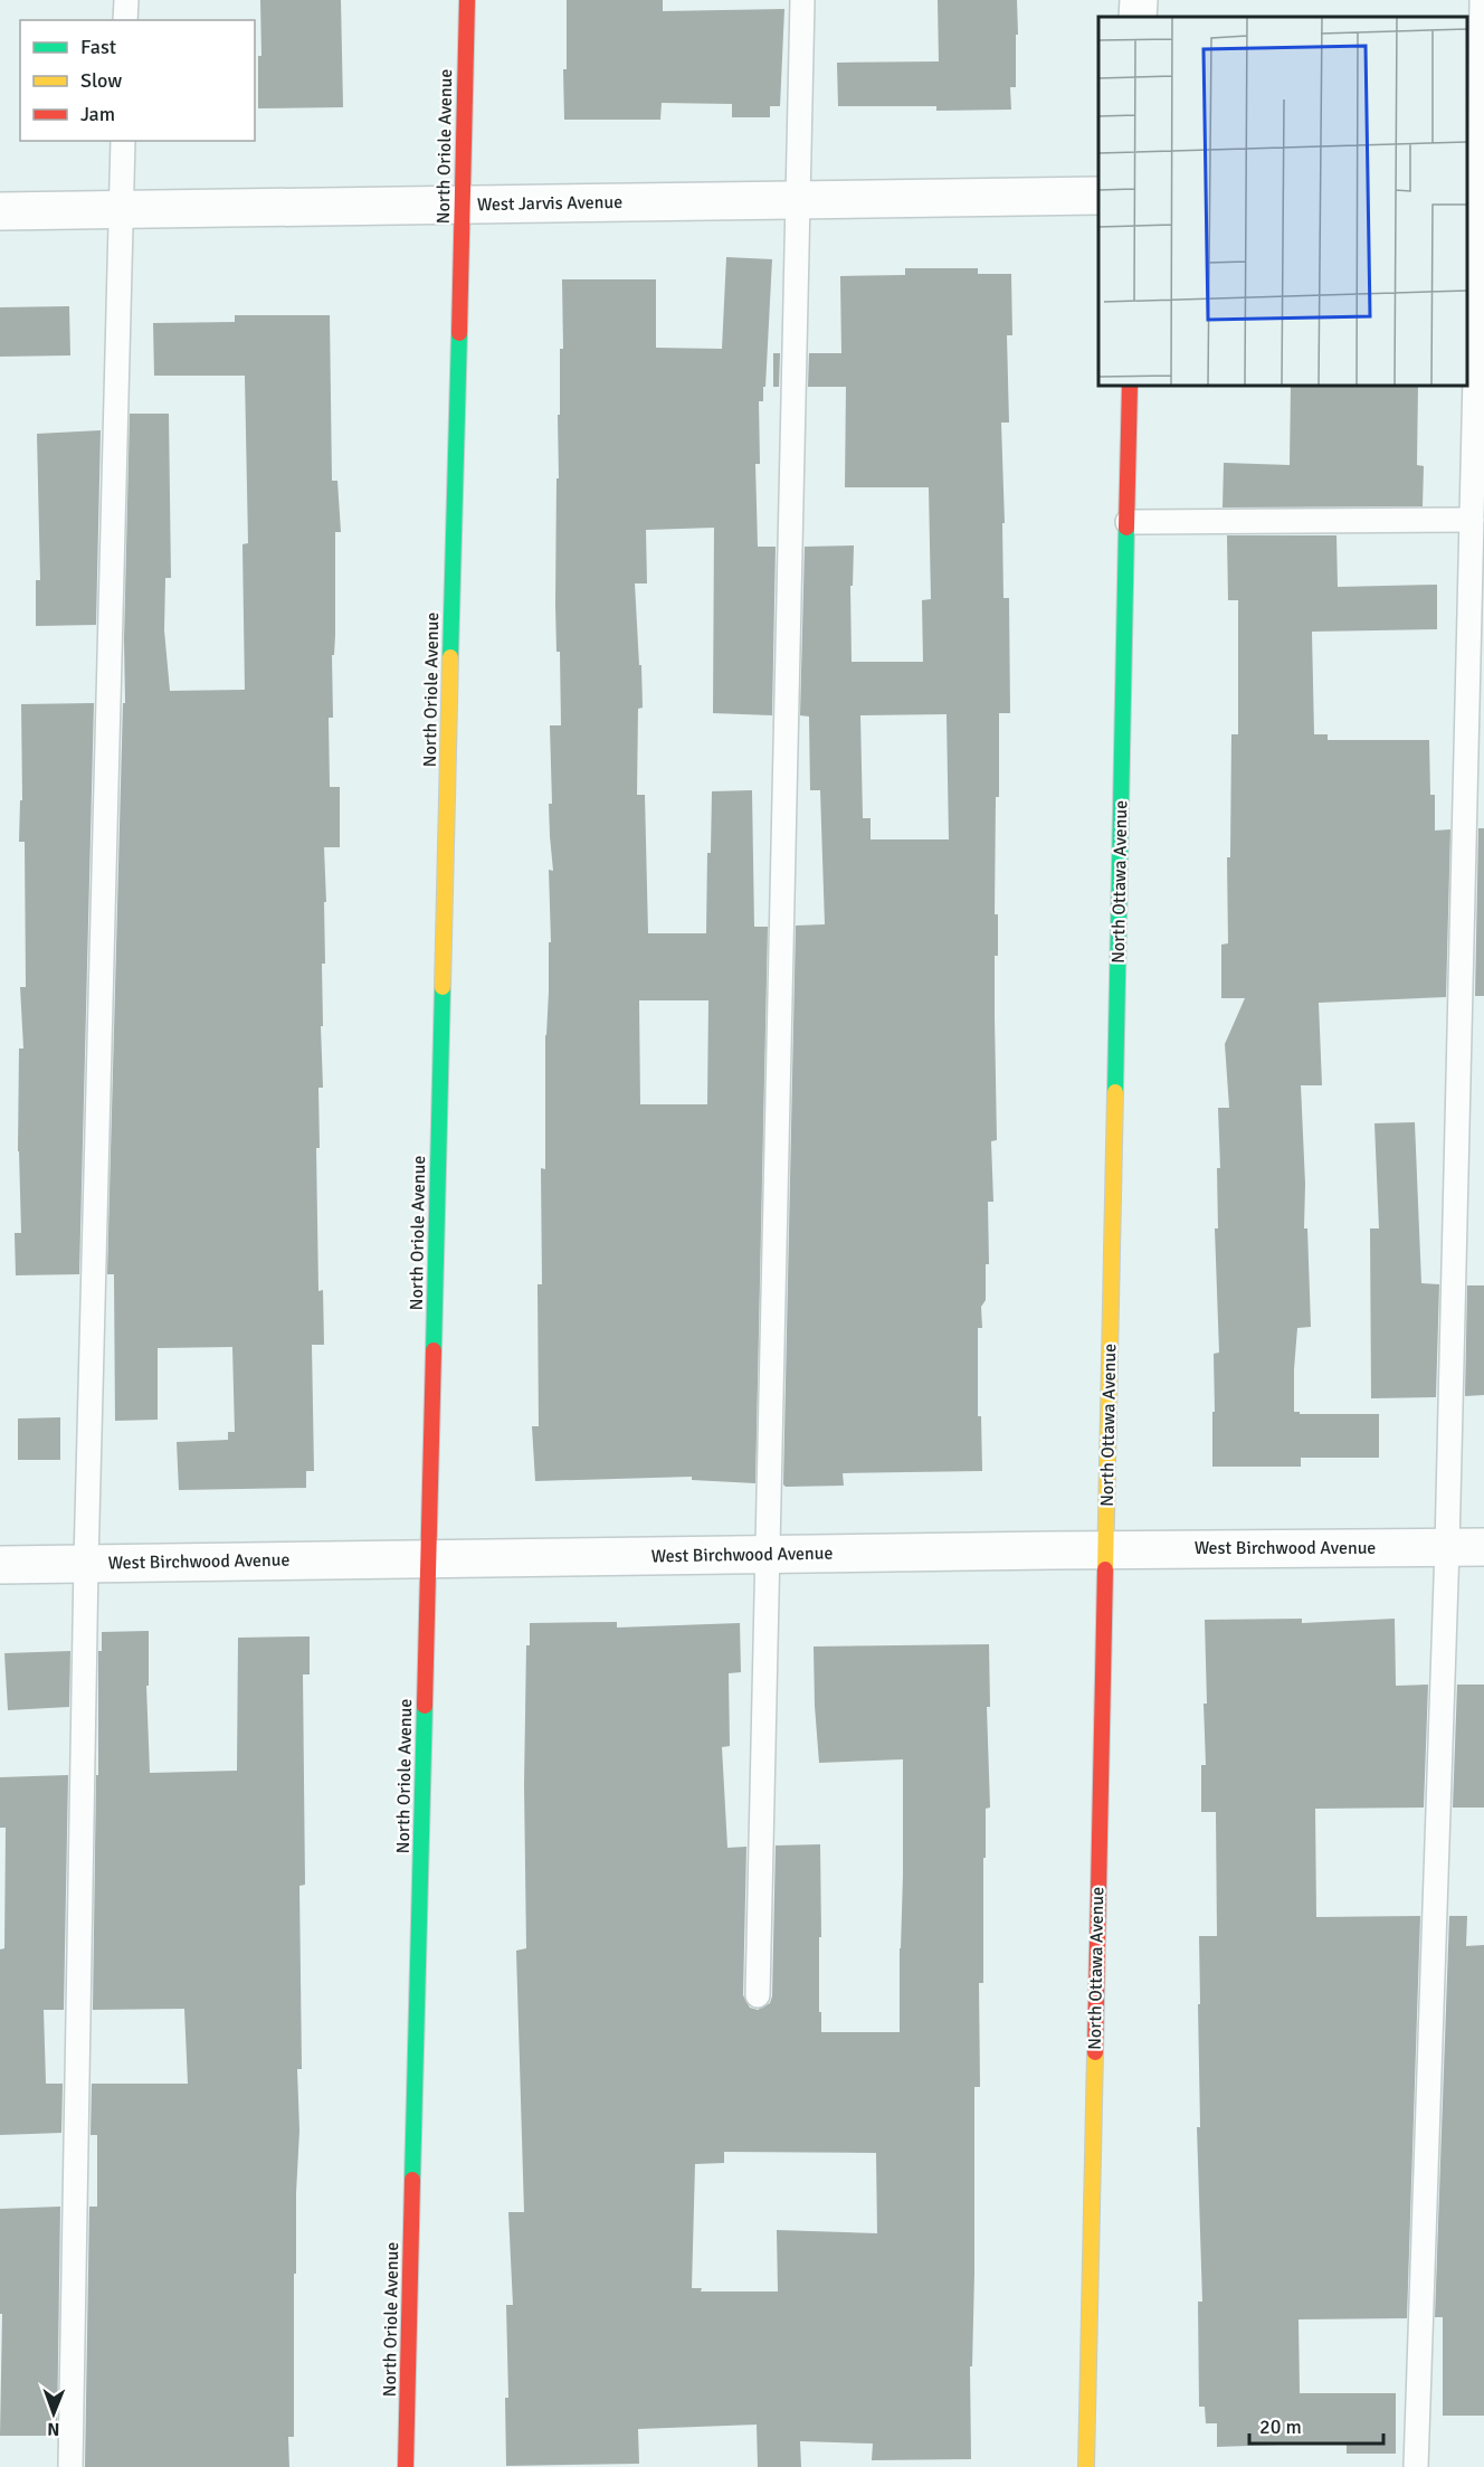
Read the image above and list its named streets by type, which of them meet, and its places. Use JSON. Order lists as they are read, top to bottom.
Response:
{
  "streets": {
    "street": [
      "North Oriole Avenue",
      "West Jarvis Avenue",
      "North Ottawa Avenue",
      "West Birchwood Avenue"
    ]
  },
  "crossings": [
    ["North Oriole Avenue", "West Jarvis Avenue"],
    ["North Oriole Avenue", "West Birchwood Avenue"],
    ["North Ottawa Avenue", "West Birchwood Avenue"]
  ],
  "legend": ["Fast", "Slow", "Jam"],
  "scale_bar": "20 m",
  "north": "bottom"
}
